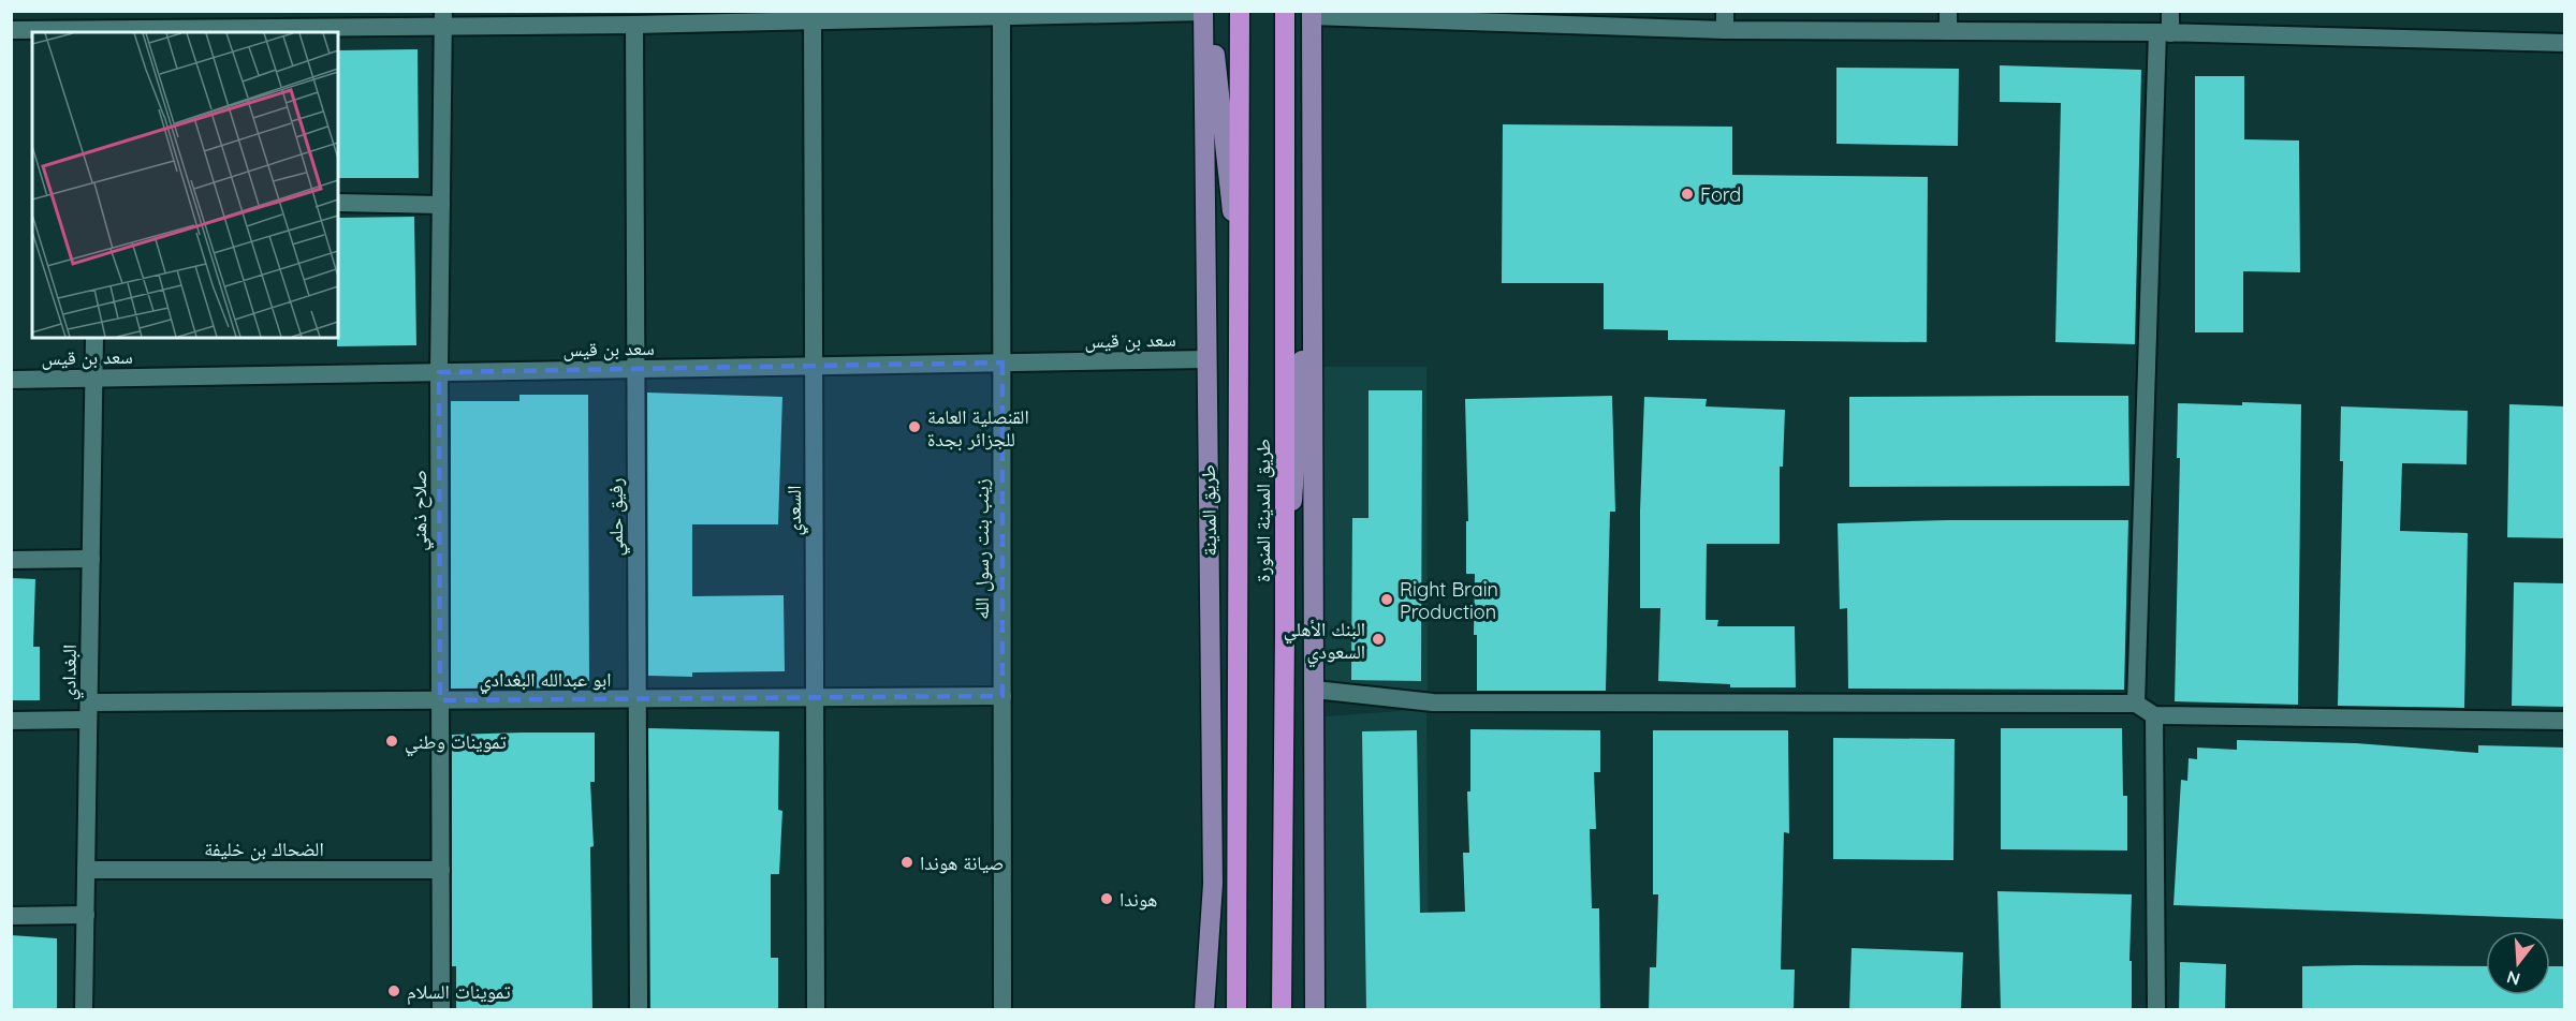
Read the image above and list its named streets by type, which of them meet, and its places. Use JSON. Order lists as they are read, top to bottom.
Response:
{
  "streets": {
    "highway": ["طريق المدينة المنورة"],
    "main road": ["طريق المدينة"],
    "street": [
      "سعد بن قيس",
      "صلاح ذهني",
      "السعدي",
      "رفيق حلمي",
      "زينب بنت رسول الله",
      "البغدادي",
      "ابو عبدالله البغدادي",
      "الضحاك بن خليفة"
    ]
  },
  "crossings": [
    ["سعد بن قيس", "صلاح ذهني"],
    ["سعد بن قيس", "السعدي"],
    ["سعد بن قيس", "طريق المدينة"],
    ["سعد بن قيس", "رفيق حلمي"],
    ["سعد بن قيس", "زينب بنت رسول الله"],
    ["سعد بن قيس", "البغدادي"],
    ["صلاح ذهني", "ابو عبدالله البغدادي"],
    ["صلاح ذهني", "الضحاك بن خليفة"],
    ["السعدي", "ابو عبدالله البغدادي"],
    ["رفيق حلمي", "ابو عبدالله البغدادي"],
    ["زينب بنت رسول الله", "ابو عبدالله البغدادي"],
    ["البغدادي", "ابو عبدالله البغدادي"],
    ["البغدادي", "الضحاك بن خليفة"]
  ],
  "places": [
    "Ford",
    "القنصلية العامة للجزائر بجدة",
    "Right Brain Production",
    "البنك الأهلي السعودي",
    "تموينات وطني",
    "صيانة هوندا",
    "هوندا",
    "تموينات السلام"
  ],
  "north": "bottom"
}
